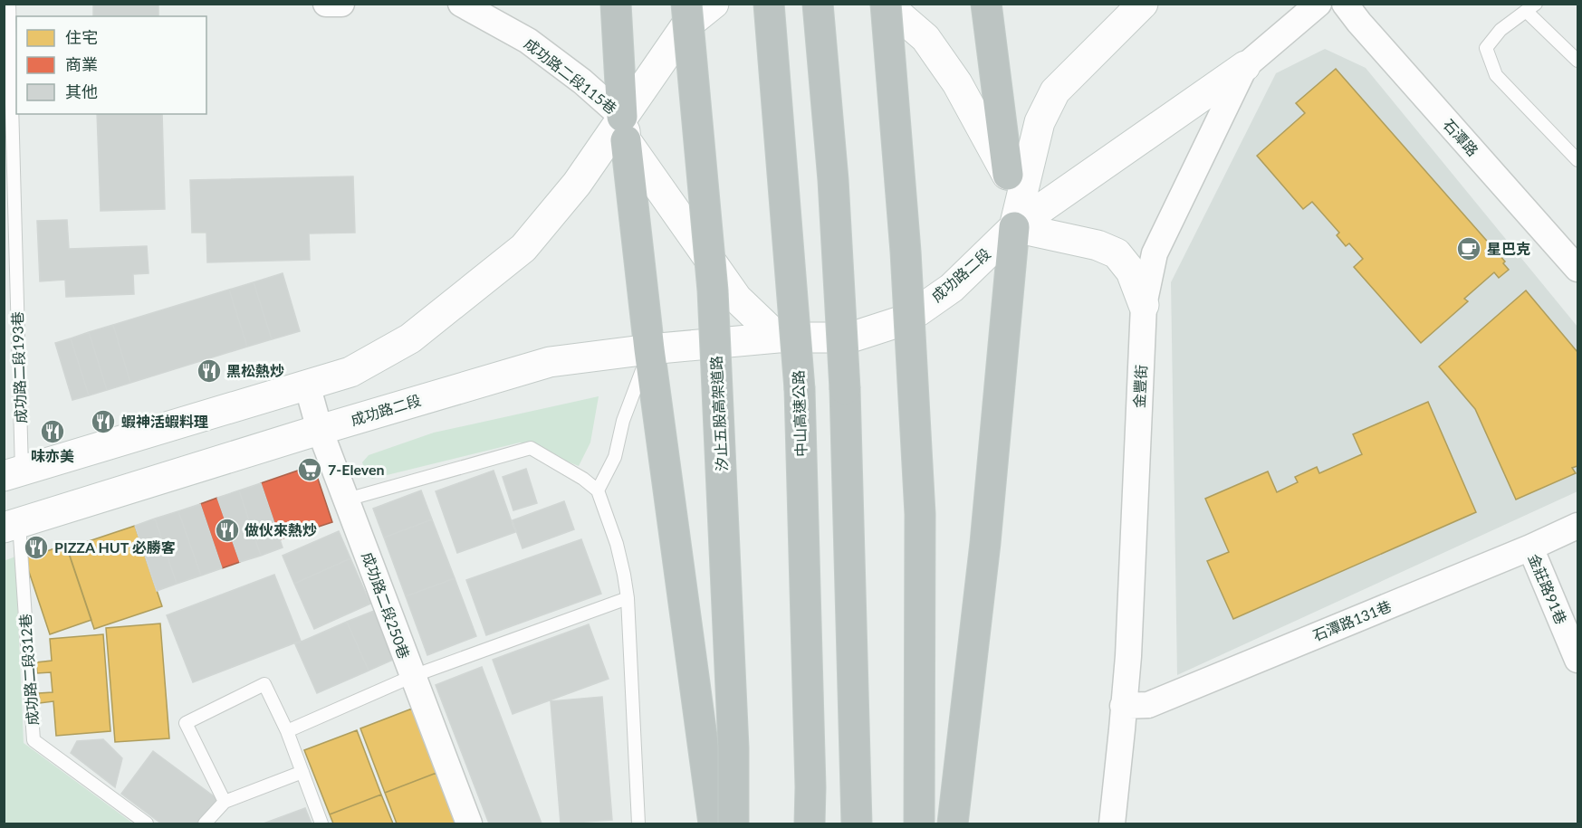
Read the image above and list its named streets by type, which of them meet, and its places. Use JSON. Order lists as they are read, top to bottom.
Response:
{
  "streets": {
    "highway": ["汐止五股高架道路", "中山高速公路"],
    "main road": ["成功路二段"],
    "street": [
      "成功路二段115巷",
      "石潭路",
      "金豐街",
      "金莊路91巷",
      "成功路二段250巷",
      "石潭路131巷"
    ],
    "lane": ["成功路二段193巷", "成功路二段312巷"]
  },
  "crossings": [
    ["成功路二段", "金豐街"],
    ["成功路二段", "成功路二段250巷"],
    ["成功路二段", "成功路二段312巷"],
    ["金豐街", "石潭路131巷"],
    ["金莊路91巷", "石潭路131巷"]
  ],
  "places": {
    "cafe": ["星巴克"],
    "restaurant": [
      "黑松熱炒",
      "蝦神活蝦料理",
      "味亦美",
      "做伙來熱炒",
      "PIZZA HUT 必勝客"
    ],
    "supermarket": ["7-Eleven"]
  },
  "legend": ["住宅", "商業", "其他"]
}
